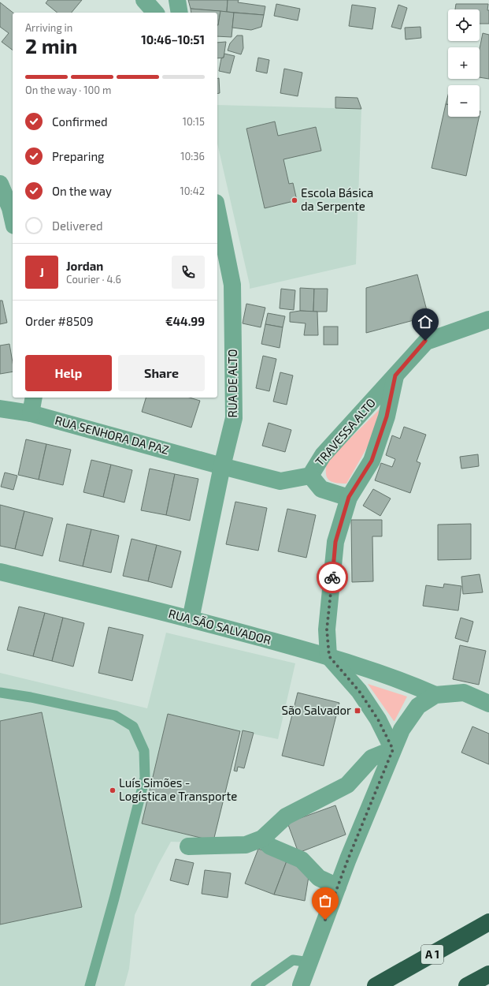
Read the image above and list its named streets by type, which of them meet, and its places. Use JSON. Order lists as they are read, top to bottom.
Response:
{
  "streets": {
    "highway": ["A 1"],
    "street": [
      "RUA DE ALTO",
      "TRAVESSA ALTO",
      "RUA SENHORA DA PAZ",
      "RUA SÃO SALVADOR"
    ]
  },
  "crossings": [
    ["RUA DE ALTO", "TRAVESSA ALTO"],
    ["RUA DE ALTO", "RUA SENHORA DA PAZ"],
    ["RUA DE ALTO", "RUA SÃO SALVADOR"],
    ["TRAVESSA ALTO", "RUA SENHORA DA PAZ"]
  ],
  "places": {
    "other": ["Escola Básica da Serpente", "Luís Simões - Logística e Transporte"],
    "transit": ["São Salvador"]
  },
  "page": {
    "map_buttons": ["+", "−"],
    "heading": ["2 min", "Arriving in", "10:46–10:51"],
    "panel": [
      "Jordan",
      "Courier · 4.6",
      "Order #8509",
      "€44.99"
    ],
    "bar": "On the way · 100 m",
    "list": [
      ["Confirmed", "10:15"],
      ["Preparing", "10:36"],
      ["On the way", "10:42"],
      "Delivered"
    ],
    "round": "J",
    "buttons": ["Help", "Share"]
  }
}
